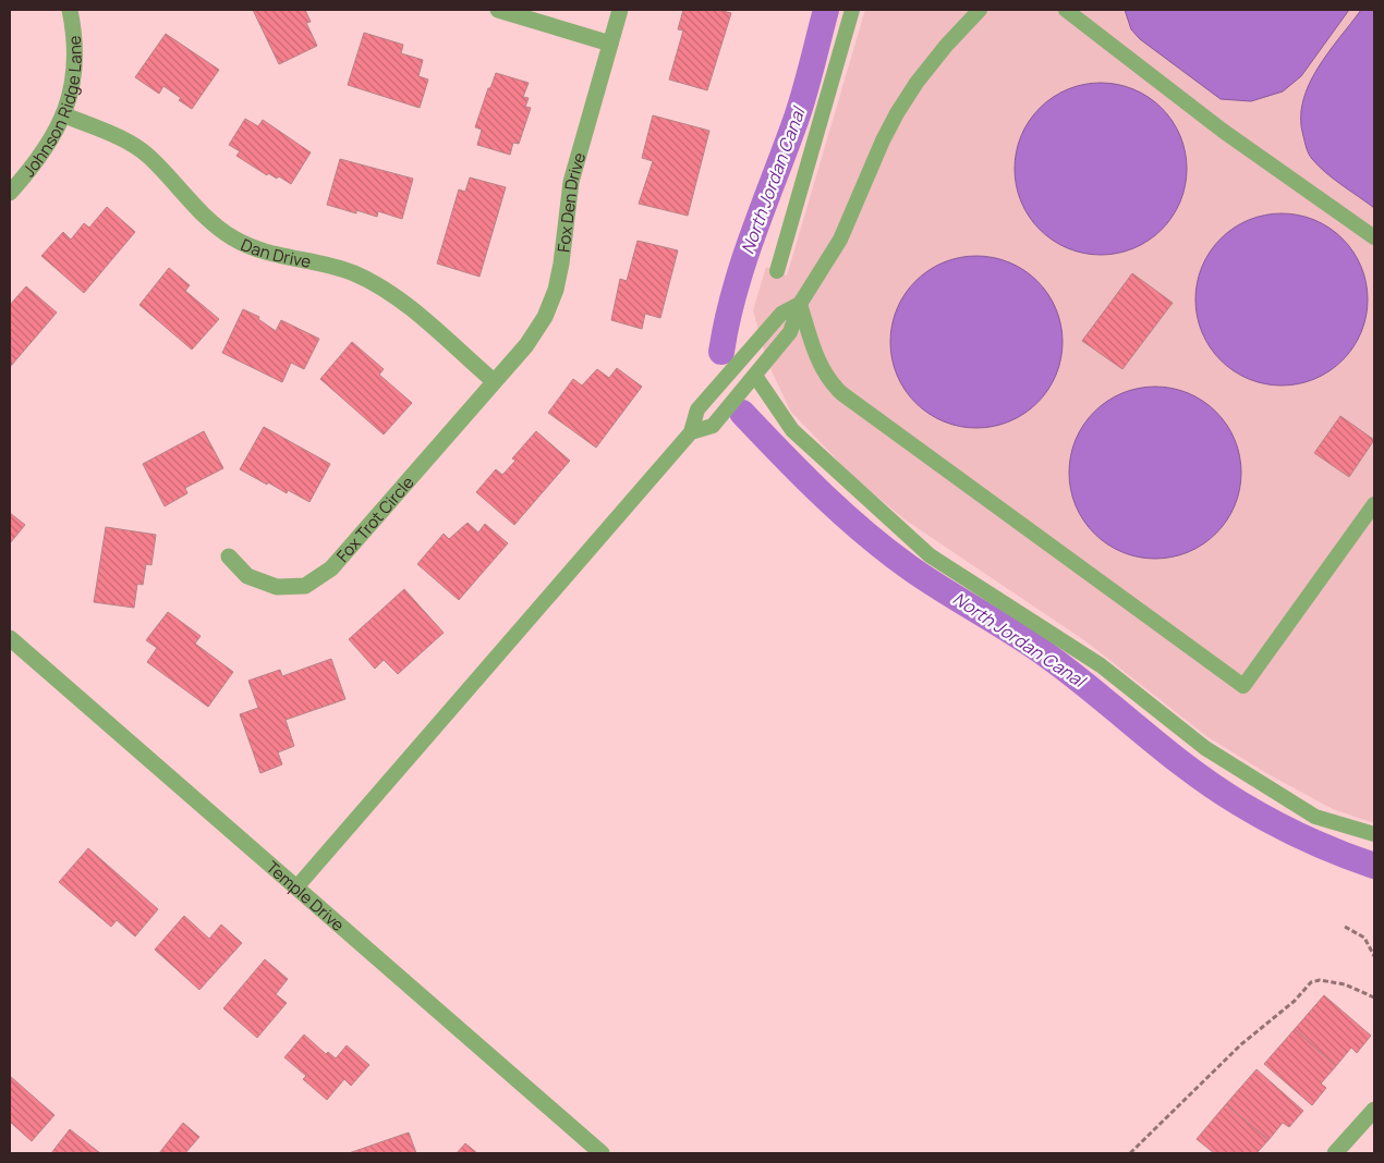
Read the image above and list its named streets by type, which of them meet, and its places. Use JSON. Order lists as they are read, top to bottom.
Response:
{
  "streets": {
    "street": [
      "Johnson Ridge Lane",
      "Fox Den Drive",
      "Dan Drive",
      "Fox Trot Circle",
      "Temple Drive"
    ]
  },
  "crossings": [
    ["Johnson Ridge Lane", "Dan Drive"],
    ["Fox Den Drive", "Dan Drive"],
    ["Fox Den Drive", "Fox Trot Circle"],
    ["Dan Drive", "Fox Trot Circle"]
  ],
  "water": ["North Jordan Canal"]
}
